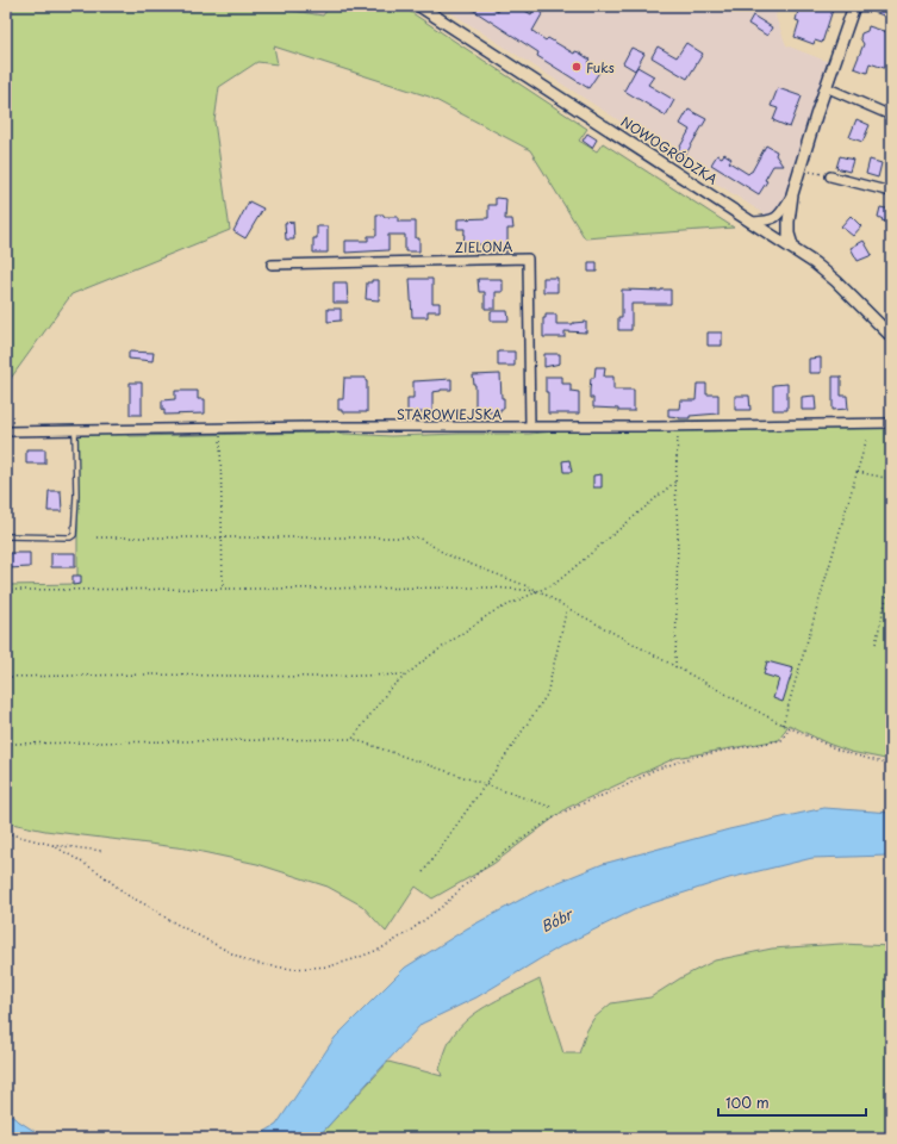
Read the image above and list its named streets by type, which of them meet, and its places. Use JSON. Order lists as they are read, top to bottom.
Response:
{
  "streets": {
    "main road": ["NOWOGRÓDZKA"],
    "street": ["ZIELONA", "STAROWIEJSKA"]
  },
  "crossings": [
    ["ZIELONA", "STAROWIEJSKA"]
  ],
  "water": ["Bóbr"],
  "places": ["Fuks"],
  "scale_bar": "100 m"
}
